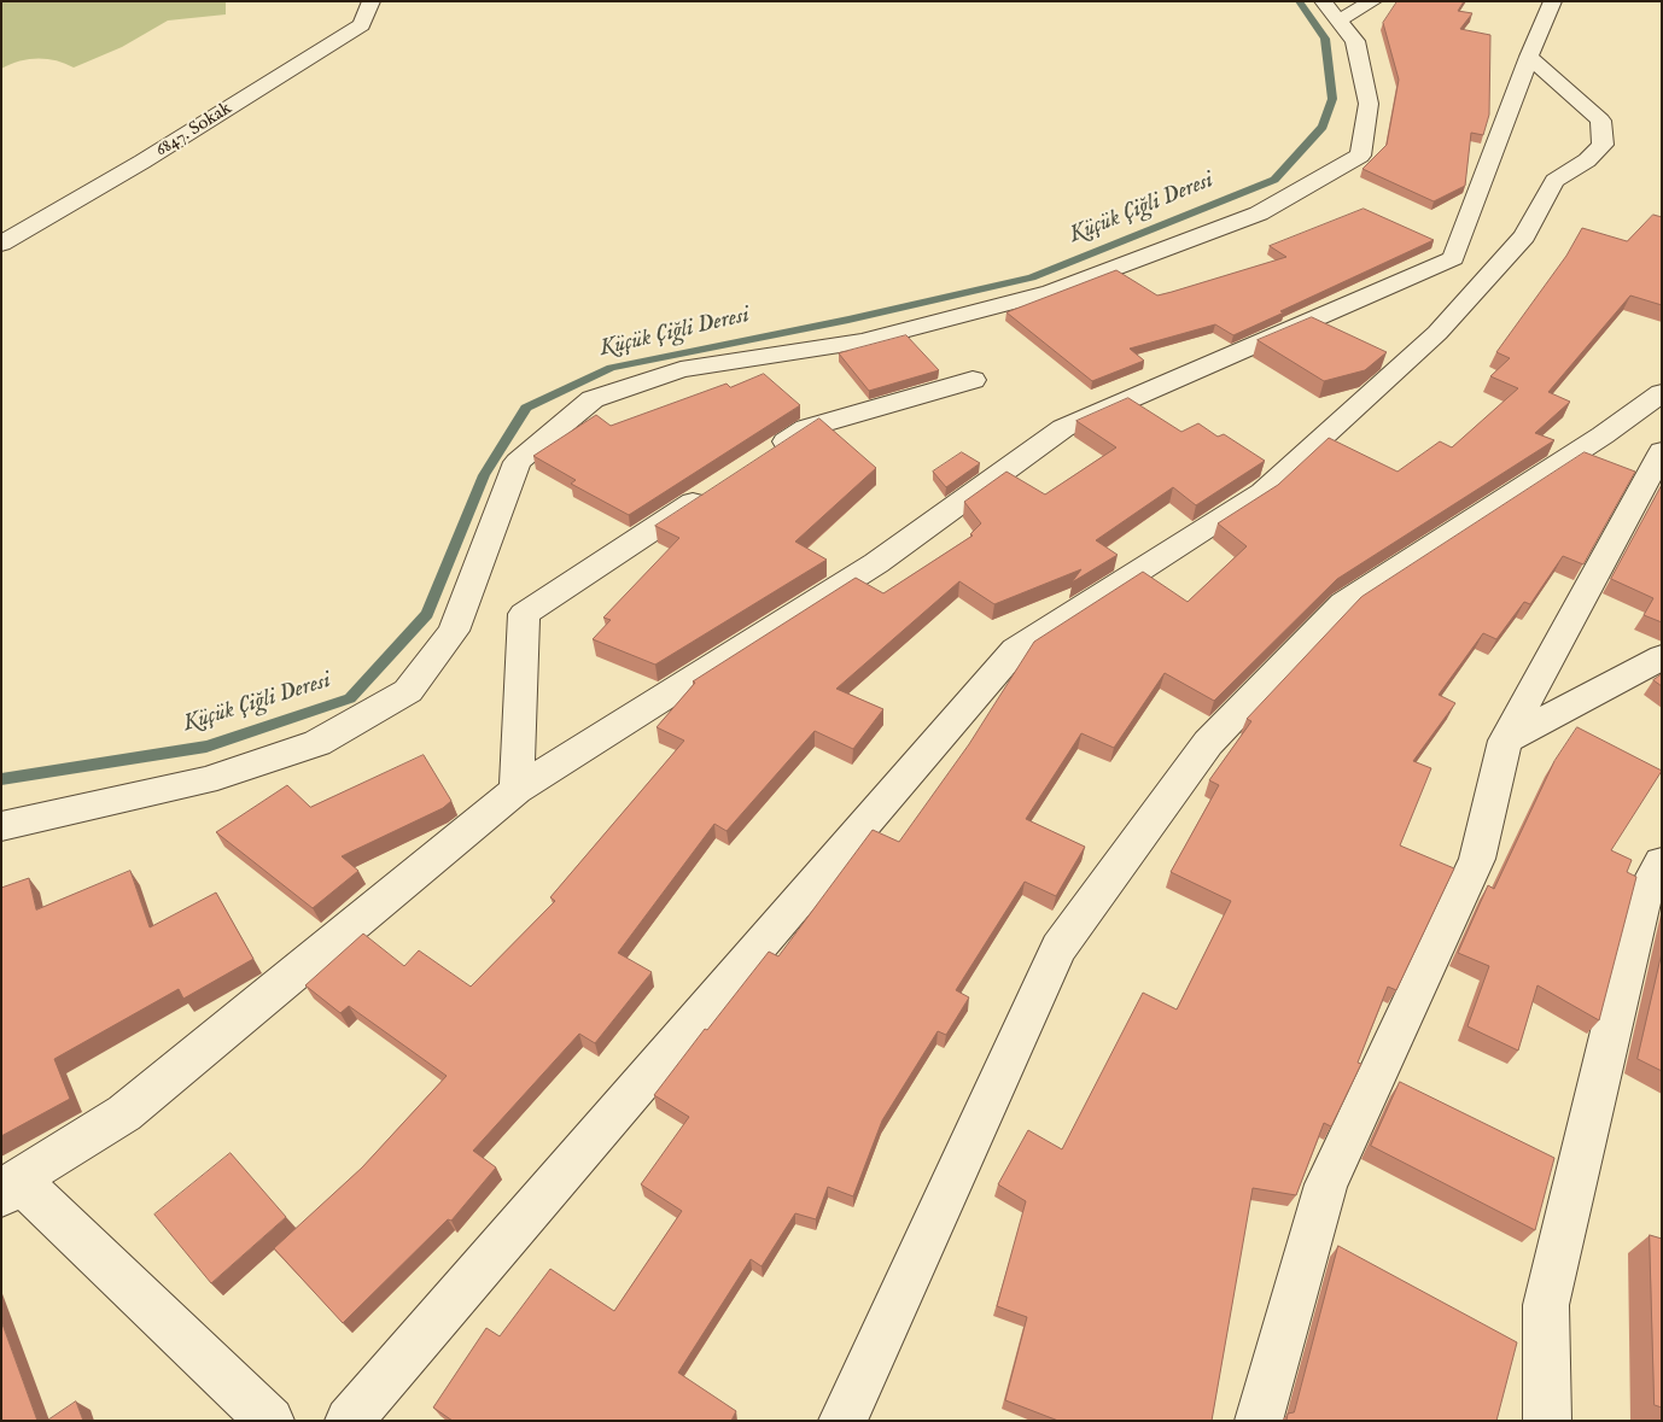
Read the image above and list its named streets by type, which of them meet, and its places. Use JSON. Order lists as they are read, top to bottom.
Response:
{
  "streets": {
    "street": ["6847. Sokak"]
  },
  "water": ["Küçük Çiğli Deresi"]
}
